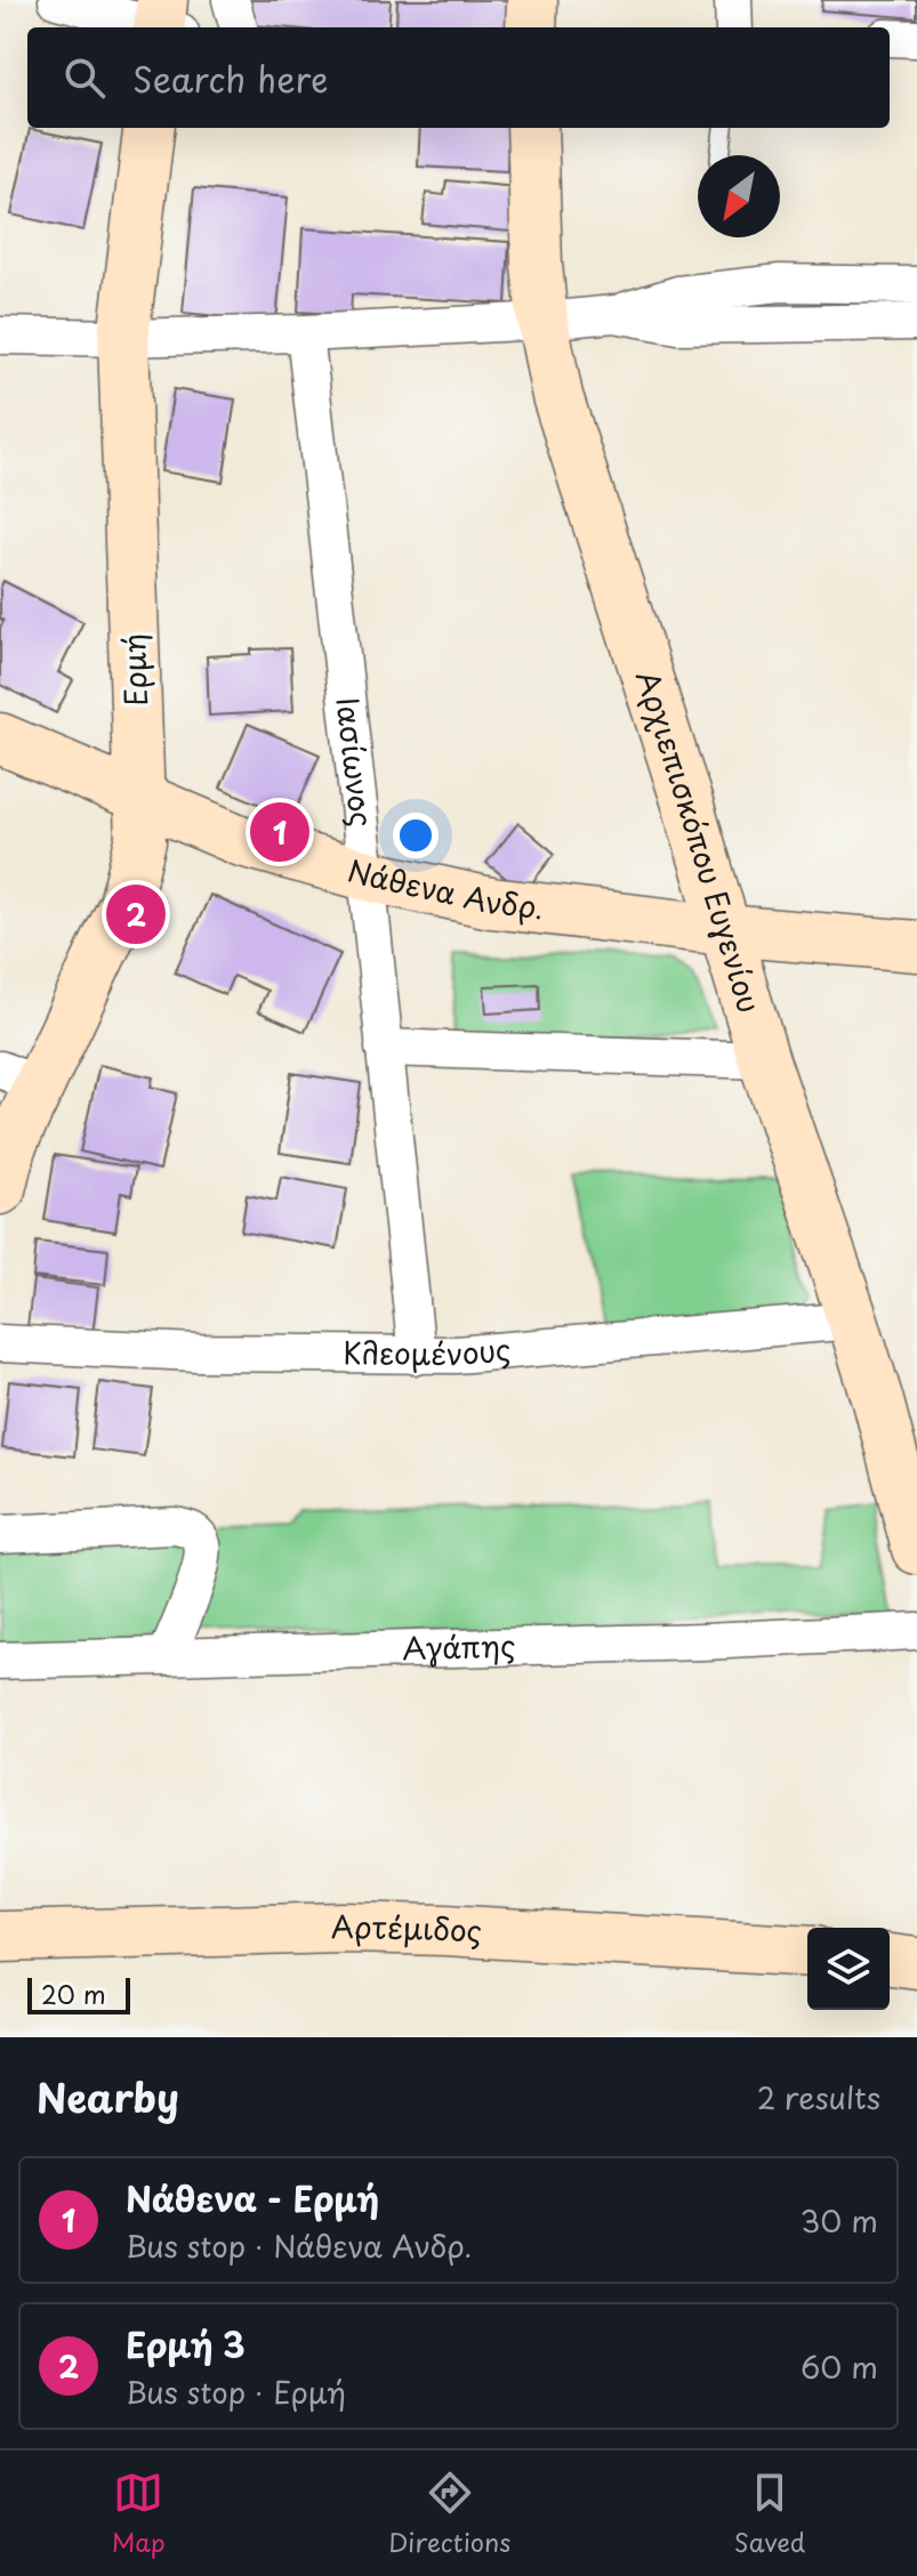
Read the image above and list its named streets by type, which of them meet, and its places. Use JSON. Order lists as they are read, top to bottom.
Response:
{
  "streets": {
    "street": [
      "Ερμή",
      "Ιασίωνος",
      "Αρχιεπισκόπου Ευγενίου",
      "Νάθενα Ανδρ.",
      "Κλεομένους",
      "Αγάπης",
      "Αρτέμιδος"
    ]
  },
  "crossings": [
    ["Ερμή", "Νάθενα Ανδρ."],
    ["Ιασίωνος", "Νάθενα Ανδρ."],
    ["Ιασίωνος", "Κλεομένους"],
    ["Αρχιεπισκόπου Ευγενίου", "Νάθενα Ανδρ."],
    ["Αρχιεπισκόπου Ευγενίου", "Κλεομένους"]
  ],
  "scale_bar": "20 m",
  "north": "bottom left",
  "page": {
    "search": "Search here",
    "pins": ["1", "2"],
    "scale": "20 m",
    "heading": ["Nearby", "2 results"],
    "list": [
      {
        "mark": "1",
        "name": "Νάθενα - Ερμή",
        "note": "Bus stop · Νάθενα Ανδρ.",
        "value": "30 m"
      },
      {
        "mark": "2",
        "name": "Ερμή 3",
        "note": "Bus stop · Ερμή",
        "value": "60 m"
      }
    ],
    "nav": ["Map", "Directions", "Saved"]
  }
}
